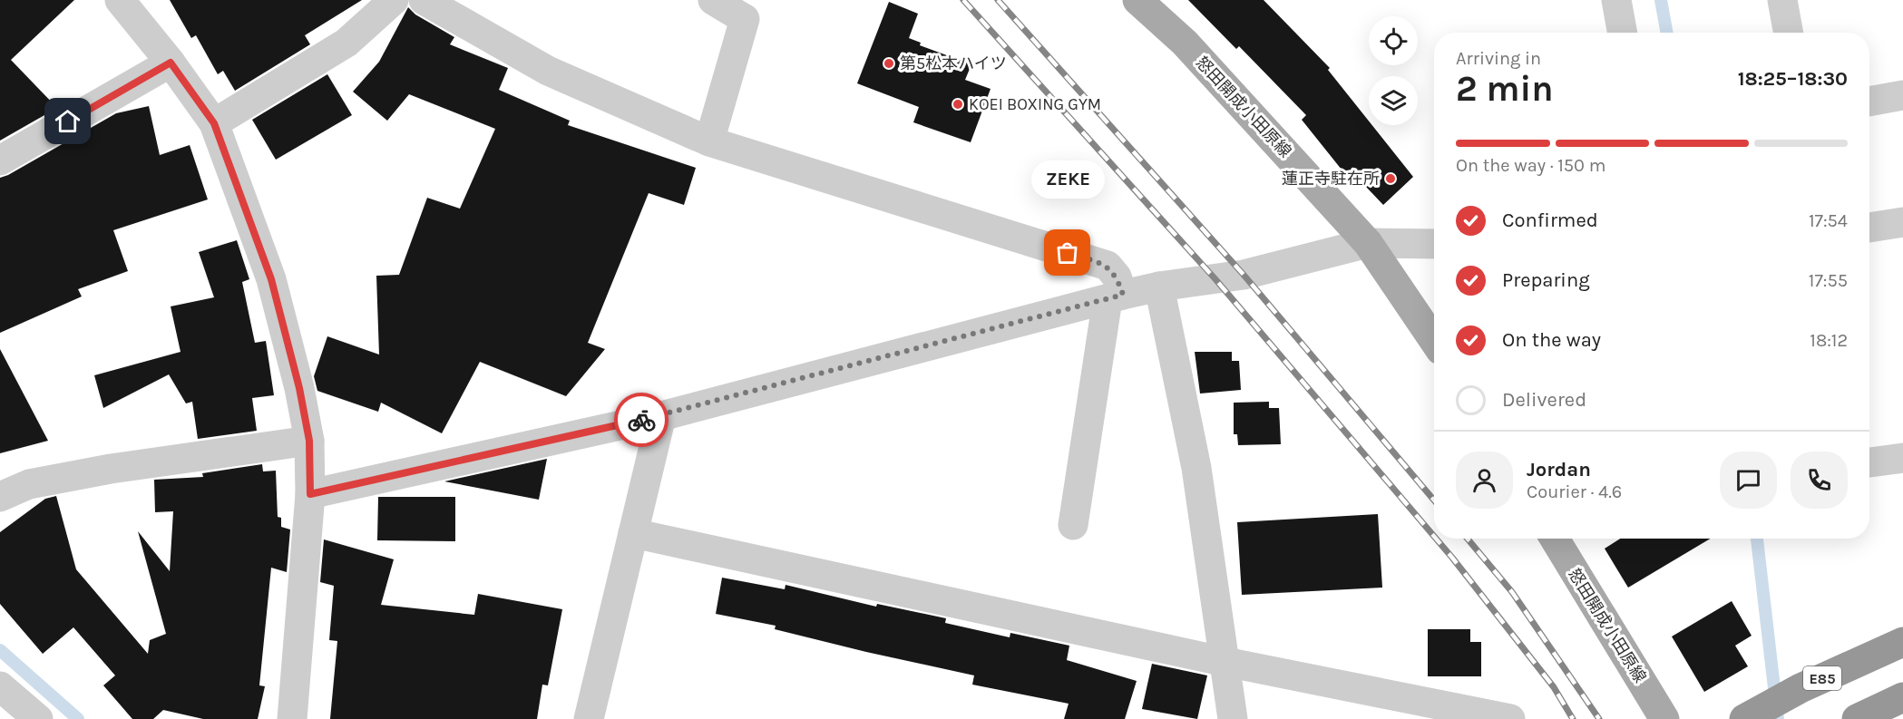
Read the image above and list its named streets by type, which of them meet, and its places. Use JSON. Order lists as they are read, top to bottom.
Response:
{
  "streets": {
    "highway": ["E85"],
    "main road": ["怒田開成小田原線"]
  },
  "places": [
    "第5松本ハイツ",
    "KOEI BOXING GYM",
    "蓮正寺駐在所",
    "ZEKE"
  ],
  "page": {
    "heading": ["2 min", "Arriving in", "18:25–18:30"],
    "panel": ["Jordan", "Courier · 4.6"],
    "bar": "On the way · 150 m",
    "bubble": "ZEKE",
    "list": [
      ["Confirmed", "17:54"],
      ["Preparing", "17:55"],
      ["On the way", "18:12"],
      "Delivered"
    ]
  }
}
